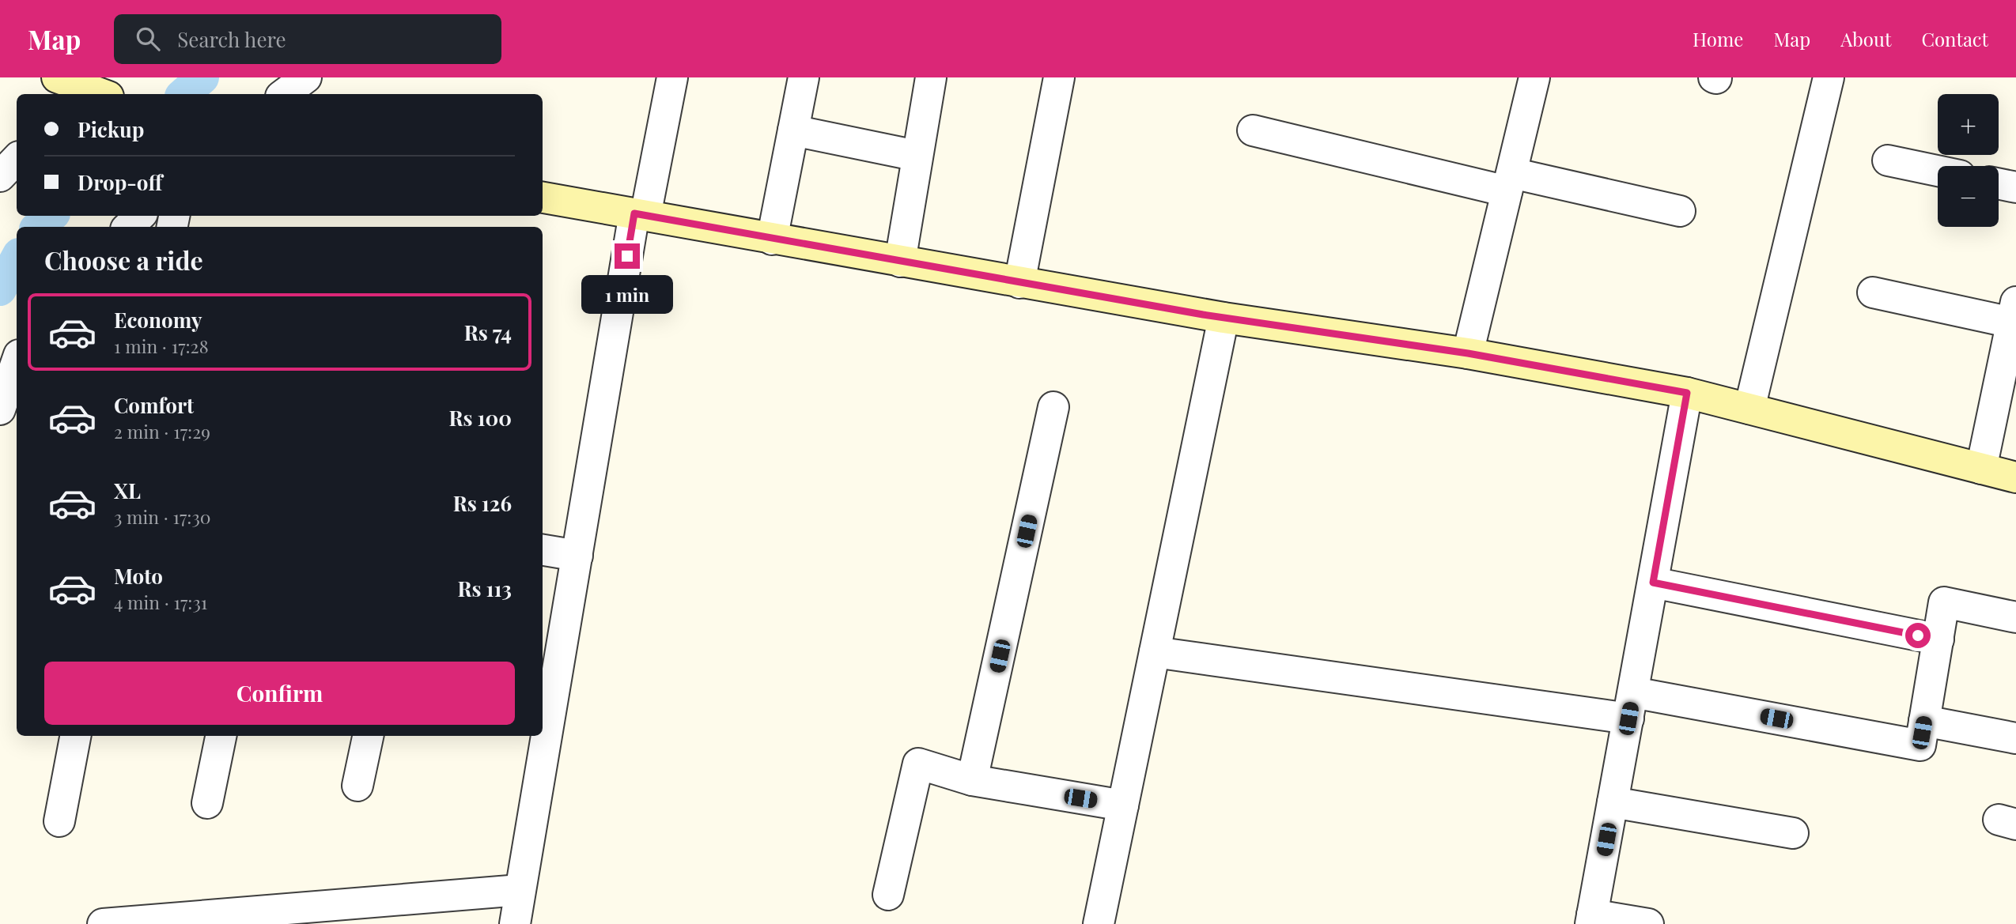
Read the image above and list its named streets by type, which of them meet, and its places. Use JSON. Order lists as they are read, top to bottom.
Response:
{
  "page": {
    "header": "Map",
    "search": "Search here",
    "nav": [
      "Home",
      "Map",
      "About",
      "Contact"
    ],
    "map_buttons": ["+", "−"],
    "banner": ["Pickup", "Drop-off"],
    "heading": "Choose a ride",
    "bubble": "1 min",
    "list": [
      {
        "name": "Economy",
        "note": "1 min · 17:28",
        "value": "Rs 74"
      },
      {
        "name": "Comfort",
        "note": "2 min · 17:29",
        "value": "Rs 100"
      },
      {
        "name": "XL",
        "note": "3 min · 17:30",
        "value": "Rs 126"
      },
      {
        "name": "Moto",
        "note": "4 min · 17:31",
        "value": "Rs 113"
      }
    ],
    "buttons": "Confirm"
  }
}
